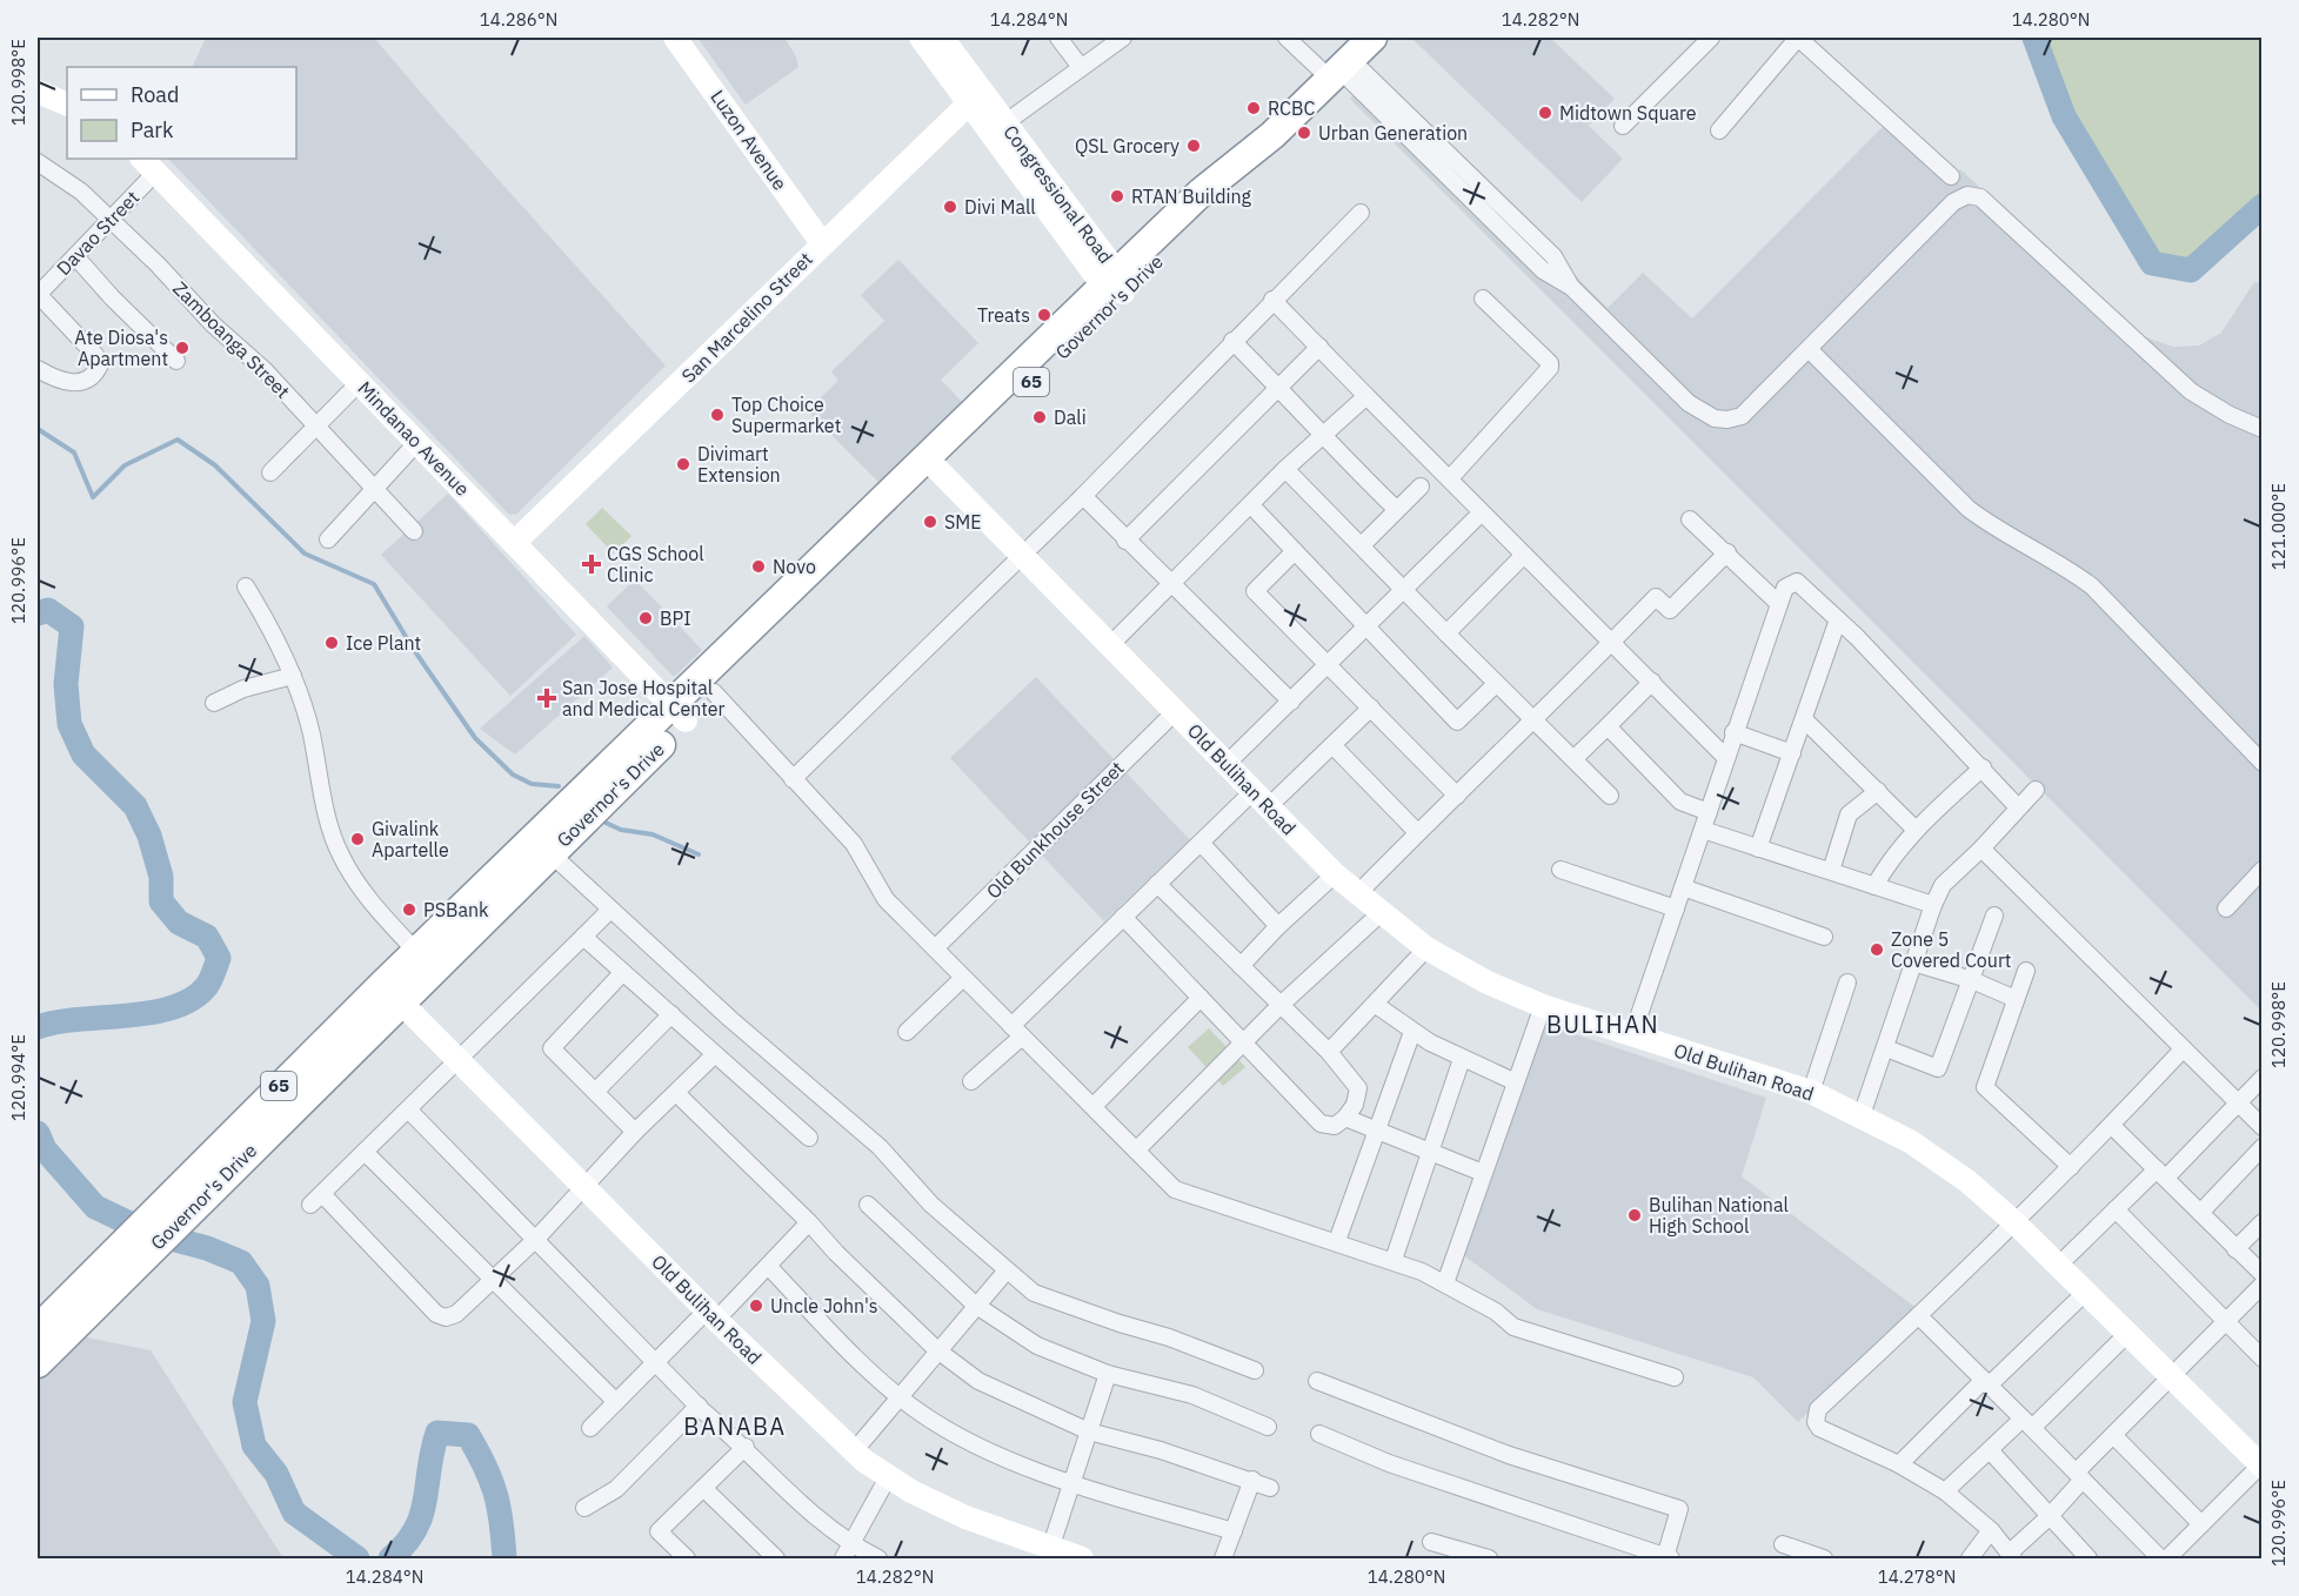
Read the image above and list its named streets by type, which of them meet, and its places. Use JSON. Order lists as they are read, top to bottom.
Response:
{
  "streets": {
    "highway": ["Governor's Drive", "65"],
    "street": [
      "Luzon Avenue",
      "Congressional Road",
      "Davao Street",
      "San Marcelino Street",
      "Zamboanga Street",
      "Mindanao Avenue",
      "Old Bulihan Road",
      "Old Bunkhouse Street"
    ]
  },
  "crossings": [
    ["Luzon Avenue", "San Marcelino Street"],
    ["Congressional Road", "Governor's Drive"],
    ["Congressional Road", "San Marcelino Street"],
    ["Davao Street", "Zamboanga Street"],
    ["Davao Street", "Mindanao Avenue"],
    ["Governor's Drive", "Mindanao Avenue"],
    ["Governor's Drive", "Old Bulihan Road"],
    ["San Marcelino Street", "Mindanao Avenue"],
    ["Old Bulihan Road", "Old Bunkhouse Street"]
  ],
  "districts": ["BULIHAN", "BANABA"],
  "places": {
    "other": [
      "RCBC",
      "Midtown Square",
      "Urban Generation",
      "QSL Grocery",
      "RTAN Building",
      "Divi Mall",
      "Treats",
      "Ate Diosa's Apartment",
      "Top Choice Supermarket",
      "Dali",
      "Divimart Extension",
      "SME",
      "Novo",
      "BPI",
      "Ice Plant",
      "Givalink Apartelle",
      "PSBank",
      "Zone 5 Covered Court",
      "Bulihan National High School",
      "Uncle John's"
    ],
    "health": ["CGS School Clinic", "San Jose Hospital and Medical Center"]
  },
  "legend": ["Road", "Park"],
  "coordinates": [
    "14.286°N",
    "14.284°N",
    "14.282°N",
    "14.280°N",
    "120.998°E",
    "121.000°E",
    "120.996°E",
    "120.994°E",
    "14.278°N"
  ]
}
